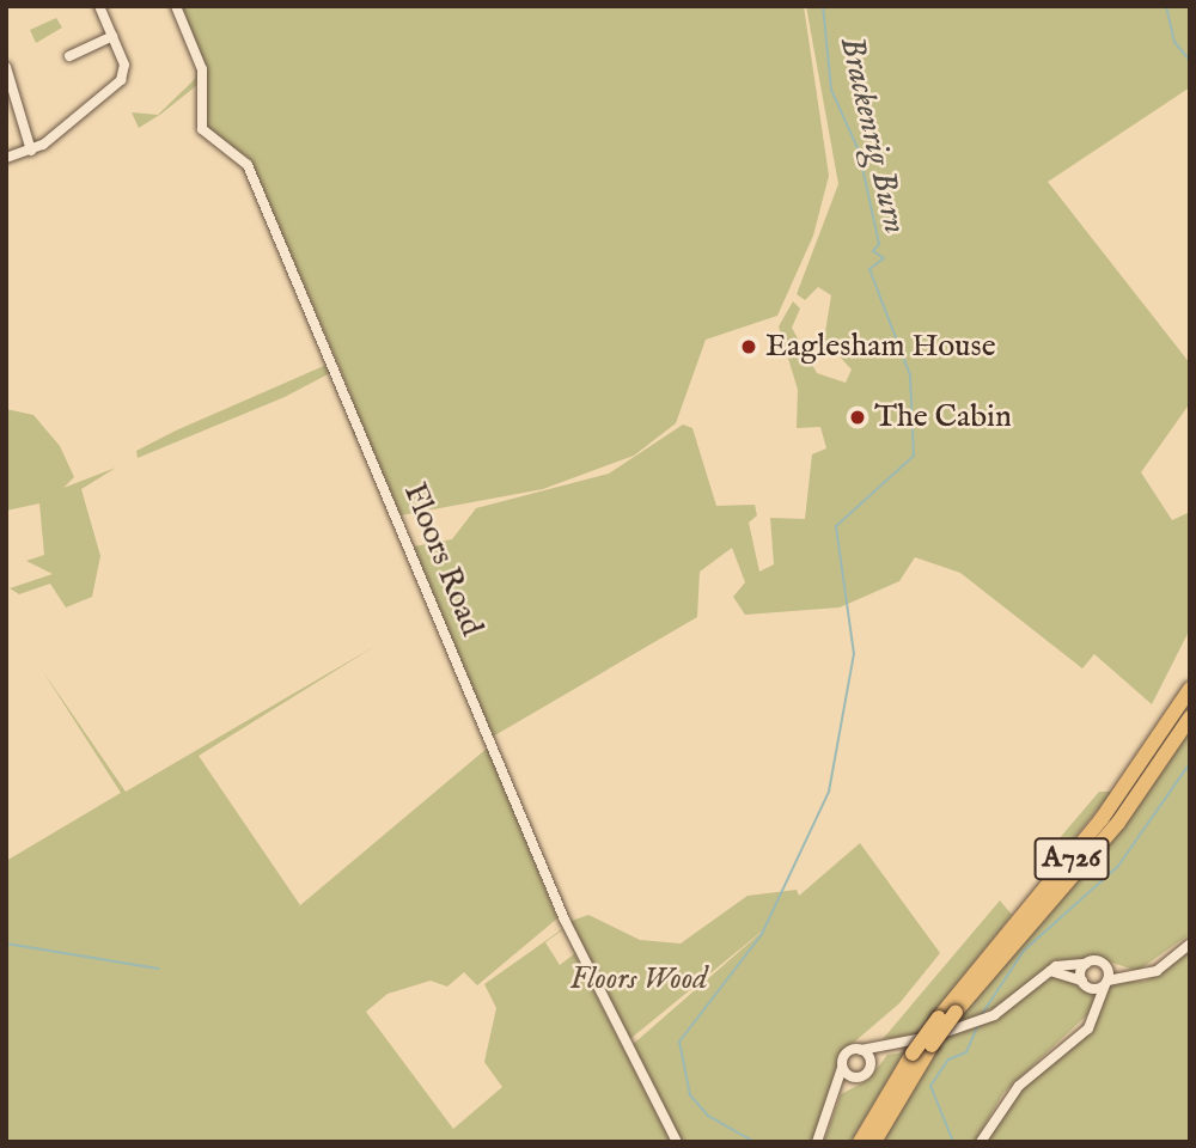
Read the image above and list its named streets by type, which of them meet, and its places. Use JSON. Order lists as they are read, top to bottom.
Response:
{
  "streets": {
    "highway": ["A726"],
    "street": ["Floors Road"]
  },
  "water": ["Brackenrig Burn"],
  "parks": ["Floors Wood"],
  "places": ["Eaglesham House", "The Cabin"]
}
